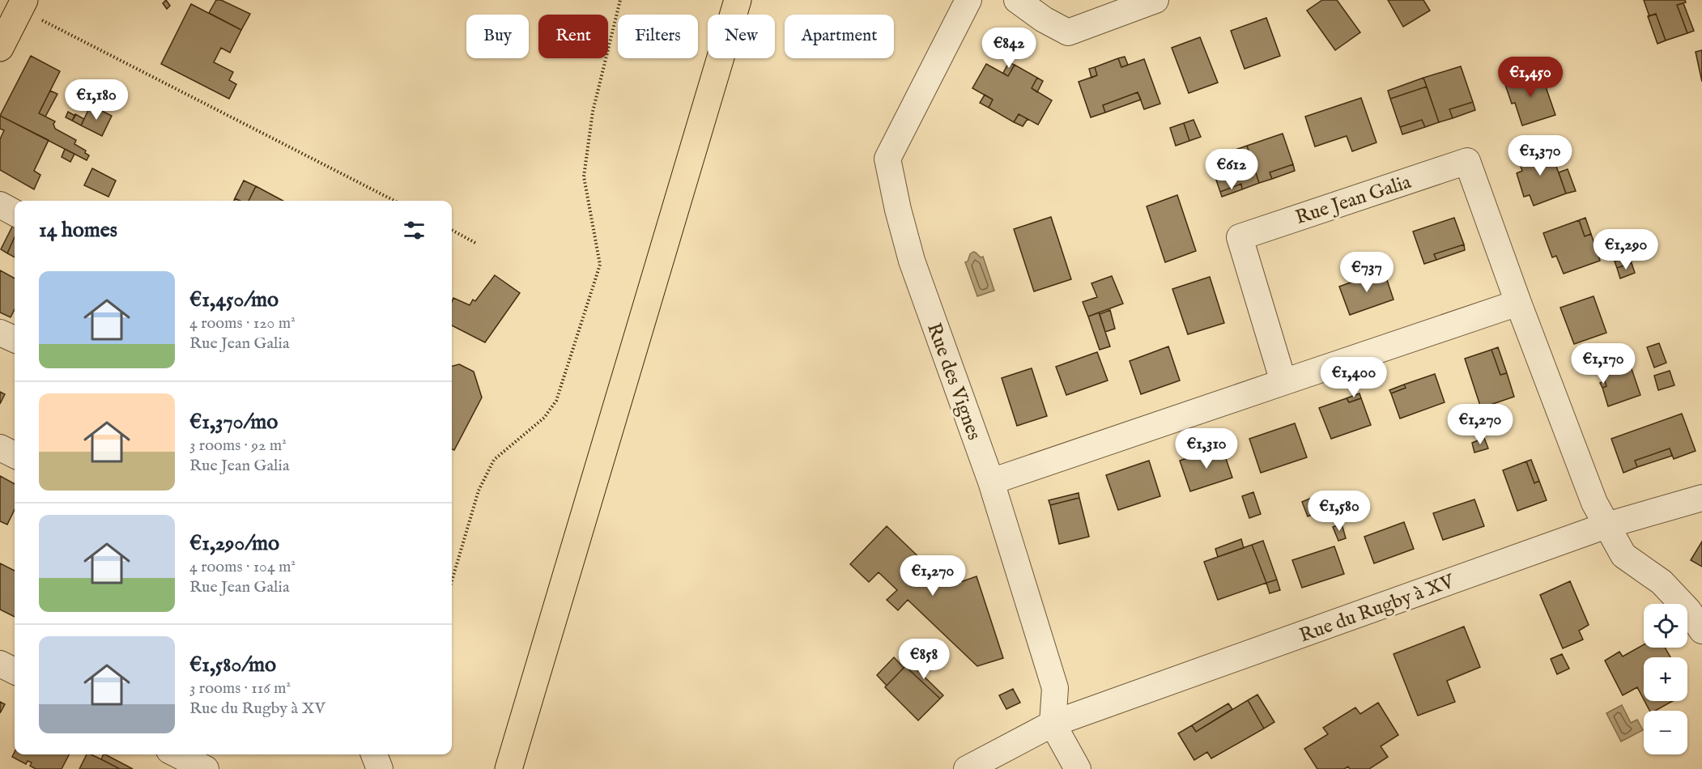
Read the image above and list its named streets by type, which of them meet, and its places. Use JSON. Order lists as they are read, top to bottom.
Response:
{
  "streets": {
    "street": ["Rue Jean Galia", "Rue des Vignes", "Rue du Rugby à XV"]
  },
  "crossings": [
    ["Rue Jean Galia", "Rue du Rugby à XV"],
    ["Rue des Vignes", "Rue du Rugby à XV"]
  ],
  "page": {
    "chip": [
      "Buy",
      "Rent",
      "Filters",
      "New",
      "Apartment"
    ],
    "price": [
      "€842",
      "€1,450",
      "€1,180",
      "€1,370",
      "€612",
      "€1,290",
      "€737",
      "€1,170",
      "€1,400",
      "€1,270",
      "€1,310",
      "€1,580",
      "€1,270",
      "€858"
    ],
    "heading": "14 homes",
    "list": [
      {
        "name": "€1,450/mo",
        "note": "4 rooms · 120 m² · Rue Jean Galia"
      },
      {
        "name": "€1,370/mo",
        "note": "3 rooms · 92 m² · Rue Jean Galia"
      },
      {
        "name": "€1,290/mo",
        "note": "4 rooms · 104 m² · Rue Jean Galia"
      },
      {
        "name": "€1,580/mo",
        "note": "3 rooms · 116 m² · Rue du Rugby à XV"
      }
    ],
    "map_buttons": ["+", "−"]
  }
}
